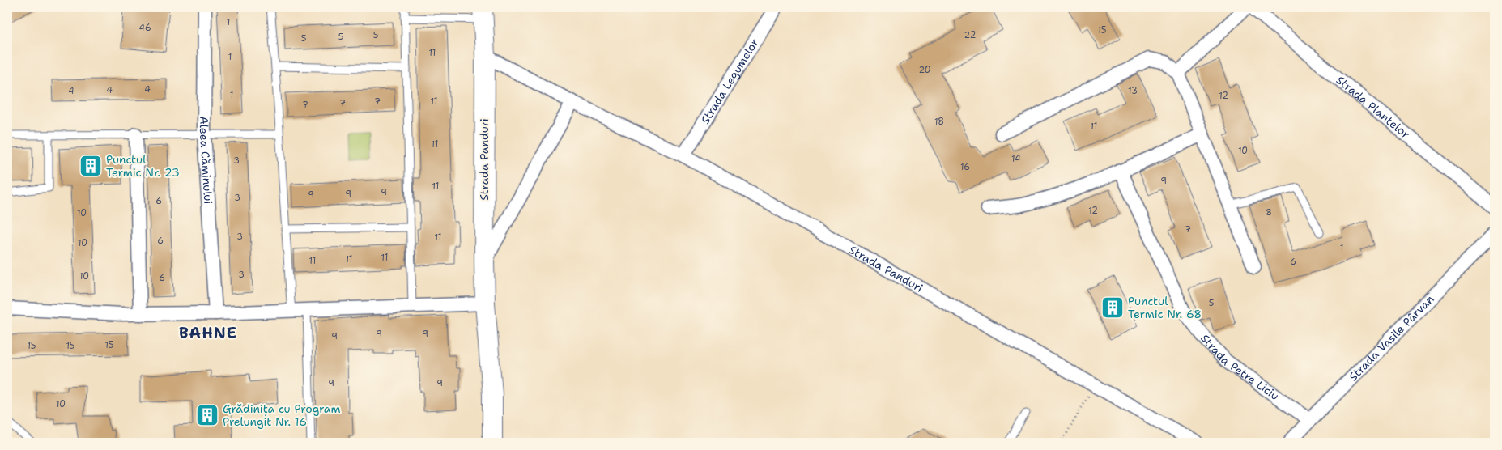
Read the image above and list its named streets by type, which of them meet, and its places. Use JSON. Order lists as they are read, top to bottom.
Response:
{
  "streets": {
    "street": [
      "Strada Legumelor",
      "Strada Plantelor",
      "Strada Panduri",
      "Aleea Căminului",
      "Strada Vasile Pârvan",
      "Strada Petre Liciu"
    ]
  },
  "crossings": [
    ["Strada Legumelor", "Strada Panduri"],
    ["Strada Vasile Pârvan", "Strada Petre Liciu"]
  ],
  "districts": ["BAHNE"],
  "places": {
    "building": ["Punctul Termic Nr. 23", "Punctul Termic Nr. 68", "Grădinița cu Program Prelungit Nr. 16"]
  },
  "house_numbers": [
    "1",
    "46",
    "15",
    "5",
    "22",
    "5",
    "5",
    "11",
    "1",
    "20",
    "4",
    "4",
    "4",
    "13",
    "1",
    "12",
    "7",
    "11",
    "7",
    "7",
    "18",
    "11",
    "11",
    "10",
    "14",
    "3",
    "16",
    "9",
    "11",
    "9",
    "9",
    "9",
    "3",
    "6",
    "12",
    "8",
    "10",
    "7",
    "3",
    "11",
    "6",
    "10",
    "1",
    "11",
    "11",
    "11",
    "6",
    "3",
    "10",
    "6",
    "5",
    "9",
    "9",
    "9",
    "15",
    "15",
    "15",
    "9",
    "9",
    "10"
  ]
}
